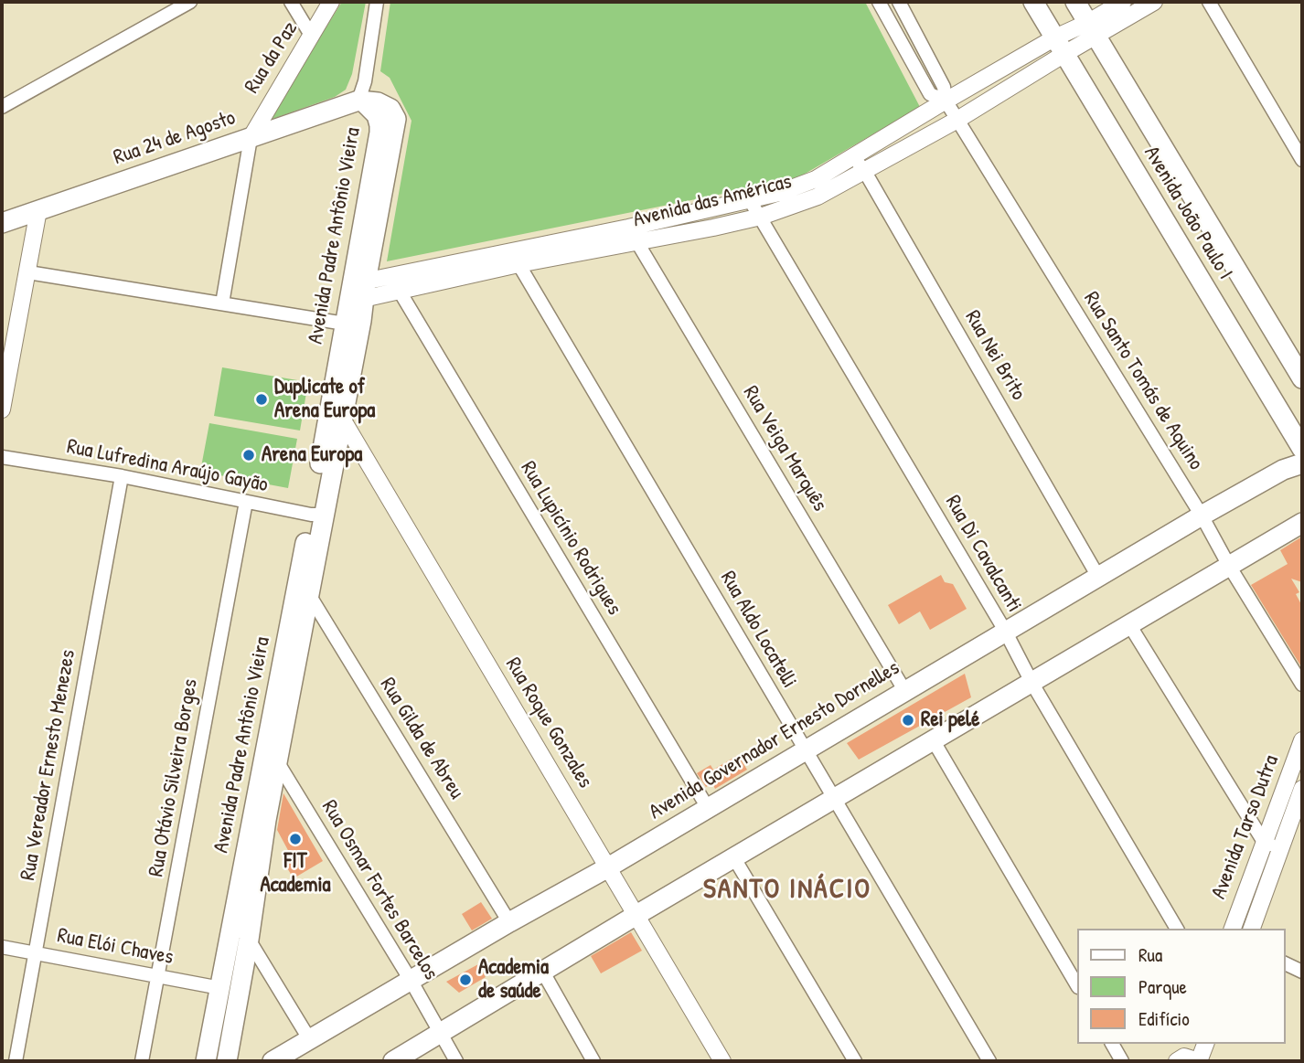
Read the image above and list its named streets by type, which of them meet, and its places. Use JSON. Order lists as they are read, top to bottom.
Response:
{
  "streets": {
    "main road": [
      "Rua 24 de Agosto",
      "Avenida João Paulo I",
      "Avenida Padre Antônio Vieira",
      "Avenida Governador Ernesto Dornelles"
    ],
    "street": [
      "Rua da Paz",
      "Avenida das Américas",
      "Rua Nei Brito",
      "Rua Santo Tomás de Aquino",
      "Rua Veiga Marquês",
      "Rua Lufredina Araújo Gayão",
      "Rua Lupicínio Rodrigues",
      "Rua Di Cavalcanti",
      "Rua Aldo Locatelli",
      "Rua Roque Gonzales",
      "Rua Gilda de Abreu",
      "Rua Vereador Ernesto Menezes",
      "Rua Otávio Silveira Borges",
      "Avenida Tarso Dutra",
      "Rua Osmar Fortes Barcelos",
      "Rua Elói Chaves"
    ]
  },
  "crossings": [
    ["Rua da Paz", "Rua 24 de Agosto"],
    ["Rua 24 de Agosto", "Avenida Padre Antônio Vieira"],
    ["Avenida das Américas", "Avenida João Paulo I"],
    ["Avenida das Américas", "Avenida Padre Antônio Vieira"],
    ["Avenida das Américas", "Rua Nei Brito"],
    ["Avenida das Américas", "Rua Santo Tomás de Aquino"],
    ["Avenida das Américas", "Rua Veiga Marquês"],
    ["Avenida das Américas", "Rua Lupicínio Rodrigues"],
    ["Avenida das Américas", "Rua Di Cavalcanti"],
    ["Avenida das Américas", "Rua Aldo Locatelli"],
    ["Avenida Padre Antônio Vieira", "Rua Lufredina Araújo Gayão"],
    ["Avenida Padre Antônio Vieira", "Rua Roque Gonzales"],
    ["Avenida Padre Antônio Vieira", "Rua Gilda de Abreu"],
    ["Avenida Padre Antônio Vieira", "Rua Osmar Fortes Barcelos"],
    ["Avenida Padre Antônio Vieira", "Rua Elói Chaves"],
    ["Rua Nei Brito", "Avenida Governador Ernesto Dornelles"],
    ["Rua Santo Tomás de Aquino", "Avenida Governador Ernesto Dornelles"],
    ["Rua Veiga Marquês", "Avenida Governador Ernesto Dornelles"],
    ["Rua Lufredina Araújo Gayão", "Rua Vereador Ernesto Menezes"],
    ["Rua Lufredina Araújo Gayão", "Rua Otávio Silveira Borges"],
    ["Rua Lupicínio Rodrigues", "Avenida Governador Ernesto Dornelles"],
    ["Rua Di Cavalcanti", "Avenida Governador Ernesto Dornelles"],
    ["Rua Aldo Locatelli", "Avenida Governador Ernesto Dornelles"],
    ["Rua Roque Gonzales", "Avenida Governador Ernesto Dornelles"],
    ["Rua Gilda de Abreu", "Avenida Governador Ernesto Dornelles"],
    ["Avenida Governador Ernesto Dornelles", "Rua Osmar Fortes Barcelos"],
    ["Rua Vereador Ernesto Menezes", "Rua Elói Chaves"],
    ["Rua Otávio Silveira Borges", "Rua Elói Chaves"]
  ],
  "districts": ["SANTO INÁCIO"],
  "places": [
    "Duplicate of Arena Europa",
    "Arena Europa",
    "Rei pelé",
    "FIT Academia",
    "Academia de saúde"
  ],
  "legend": ["Rua", "Parque", "Edifício"]
}
